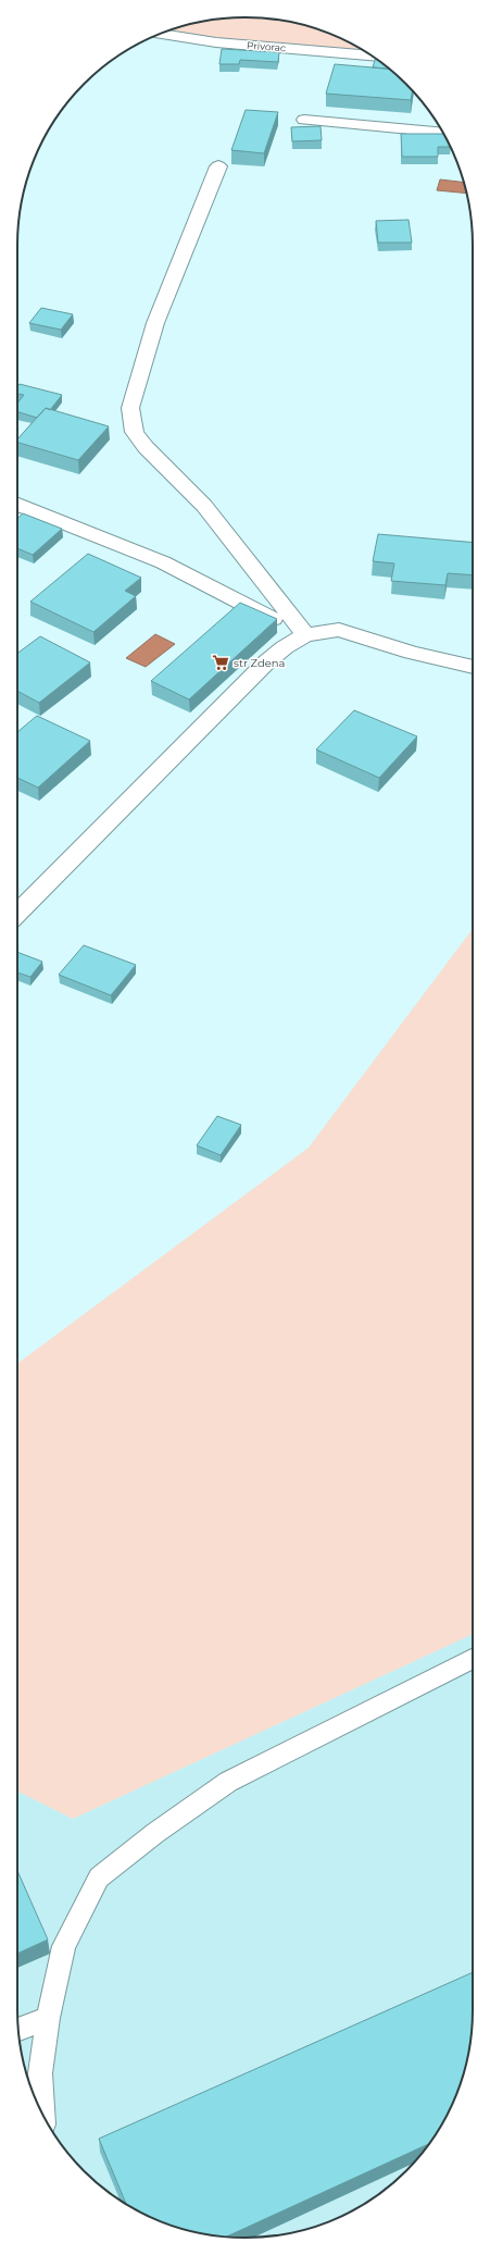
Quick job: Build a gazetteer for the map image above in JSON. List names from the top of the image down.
{
  "streets": {
    "street": ["Privorac"]
  },
  "places": {
    "supermarket": ["str Zdena"]
  }
}
